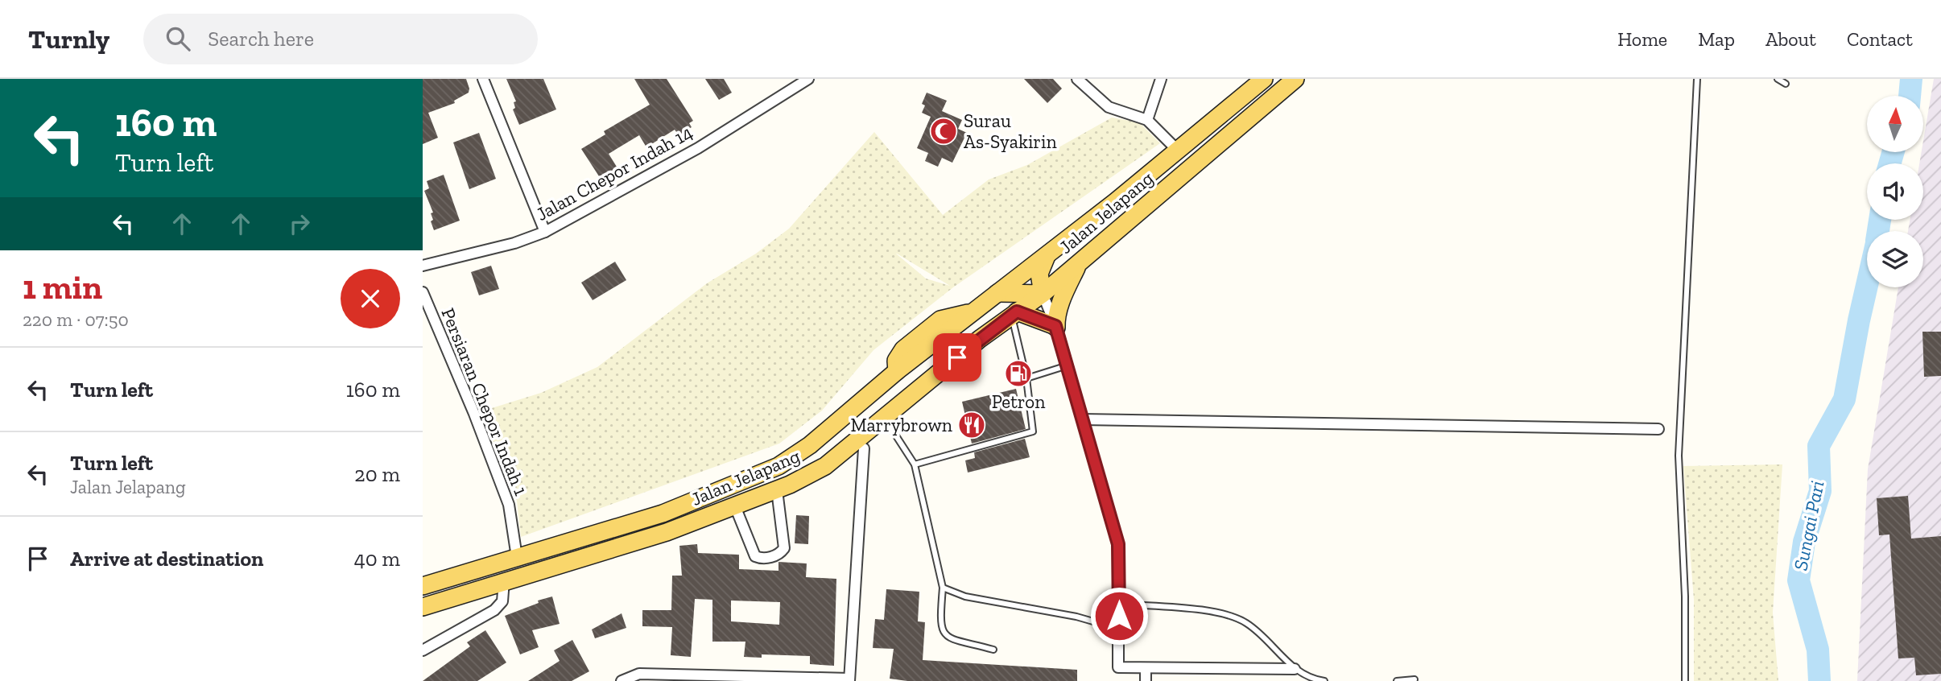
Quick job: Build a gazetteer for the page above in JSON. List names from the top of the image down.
{
  "streets": {
    "main road": ["Jalan Jelapang"],
    "street": ["Jalan Chepor Indah 14", "Persiaran Chepor Indah 1"]
  },
  "crossings": [
    ["Jalan Jelapang", "Persiaran Chepor Indah 1"]
  ],
  "water": ["Sungai Pari"],
  "places": {
    "mosque": ["Surau As-Syakirin"],
    "fuel station": ["Petron"],
    "restaurant": ["Marrybrown"]
  },
  "north": "top",
  "page": {
    "header": "Turnly",
    "search": "Search here",
    "nav": [
      "Home",
      "Map",
      "About",
      "Contact"
    ],
    "turn": ["160 m", "Turn left"],
    "heading": ["1 min", "220 m · 07:50"],
    "list": [
      {
        "name": "Turn left",
        "value": "160 m"
      },
      {
        "name": "Turn left",
        "note": "Jalan Jelapang",
        "value": "20 m"
      },
      {
        "name": "Arrive at destination",
        "value": "40 m"
      }
    ]
  }
}
